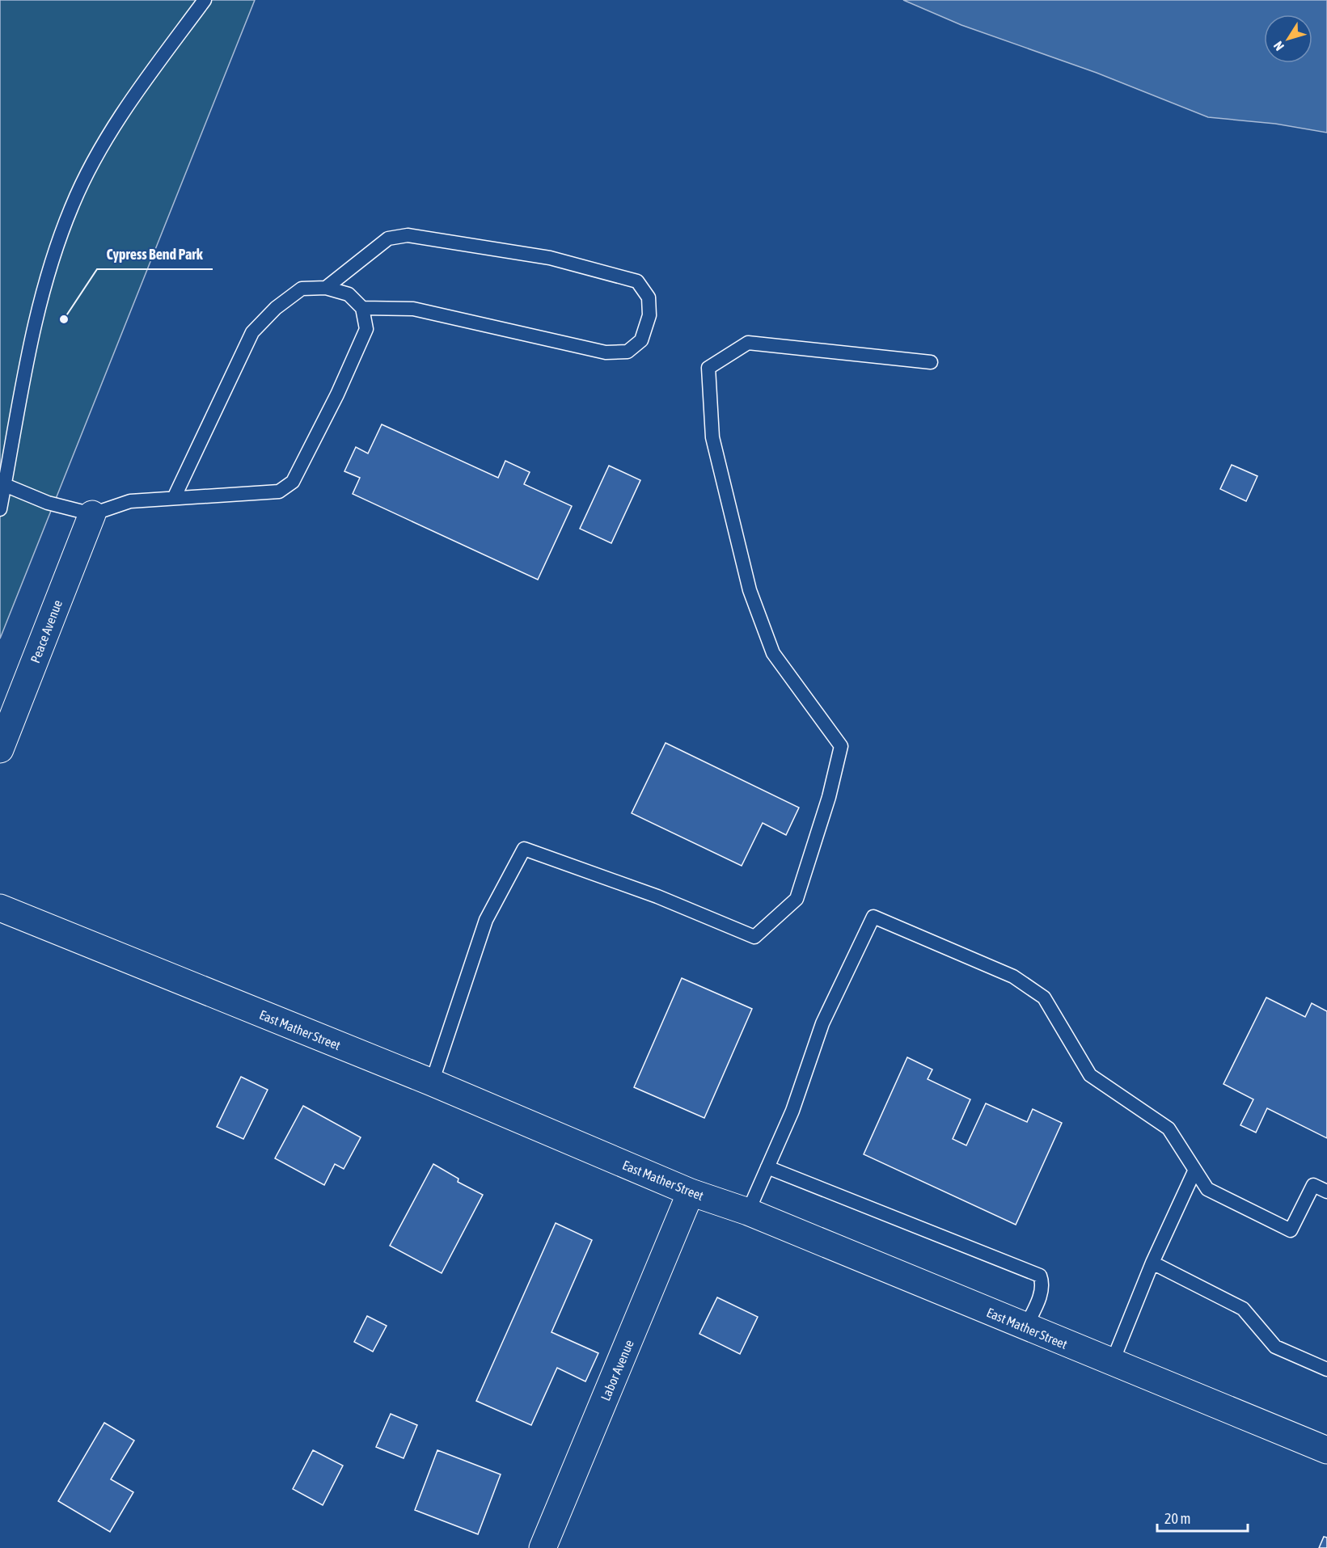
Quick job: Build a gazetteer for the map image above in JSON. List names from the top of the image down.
{
  "streets": {
    "street": ["Peace Avenue", "East Mather Street", "Labor Avenue"]
  },
  "crossings": [
    ["East Mather Street", "Labor Avenue"]
  ],
  "places": ["Cypress Bend Park"],
  "scale_bar": "20 m",
  "north": "bottom left"
}
